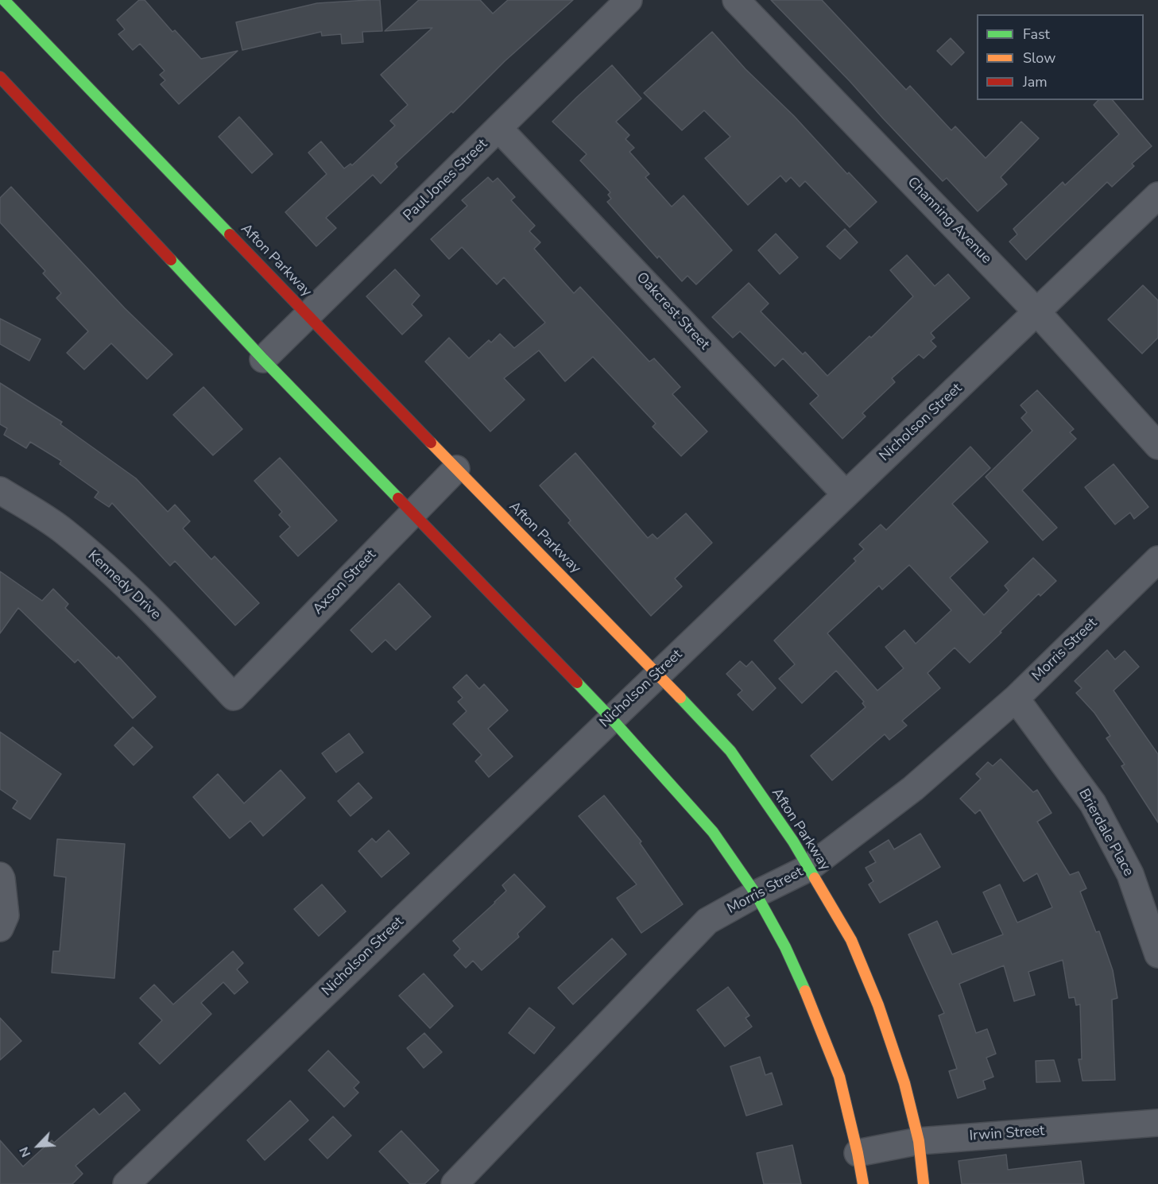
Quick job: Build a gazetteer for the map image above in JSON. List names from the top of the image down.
{
  "streets": {
    "street": [
      "Paul Jones Street",
      "Channing Avenue",
      "Afton Parkway",
      "Oakcrest Street",
      "Nicholson Street",
      "Axson Street",
      "Kennedy Drive",
      "Morris Street",
      "Brierdale Place",
      "Irwin Street"
    ]
  },
  "crossings": [
    ["Paul Jones Street", "Afton Parkway"],
    ["Paul Jones Street", "Oakcrest Street"],
    ["Channing Avenue", "Nicholson Street"],
    ["Afton Parkway", "Nicholson Street"],
    ["Afton Parkway", "Axson Street"],
    ["Afton Parkway", "Morris Street"],
    ["Afton Parkway", "Irwin Street"],
    ["Oakcrest Street", "Nicholson Street"],
    ["Axson Street", "Kennedy Drive"],
    ["Morris Street", "Brierdale Place"]
  ],
  "legend": ["Fast", "Slow", "Jam"],
  "north": "bottom left"
}
